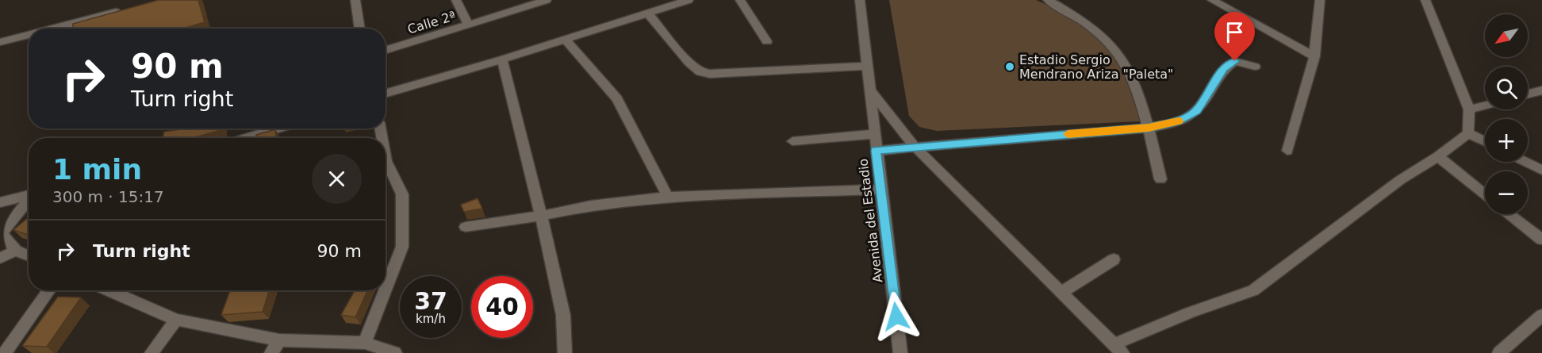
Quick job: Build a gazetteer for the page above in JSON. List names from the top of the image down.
{
  "streets": {
    "street": ["Calle 2ª", "Avenida del Estadio"]
  },
  "places": ["Estadio Sergio Mendrano Ariza \"Paleta\""],
  "north": "bottom left",
  "page": {
    "map_buttons": ["+", "−"],
    "turn": ["90 m", "Turn right"],
    "heading": ["1 min", "300 m · 15:17"],
    "list": [
      {
        "name": "Turn right",
        "value": "90 m"
      }
    ],
    "speed": "37 km/h",
    "limit": "40"
  }
}
